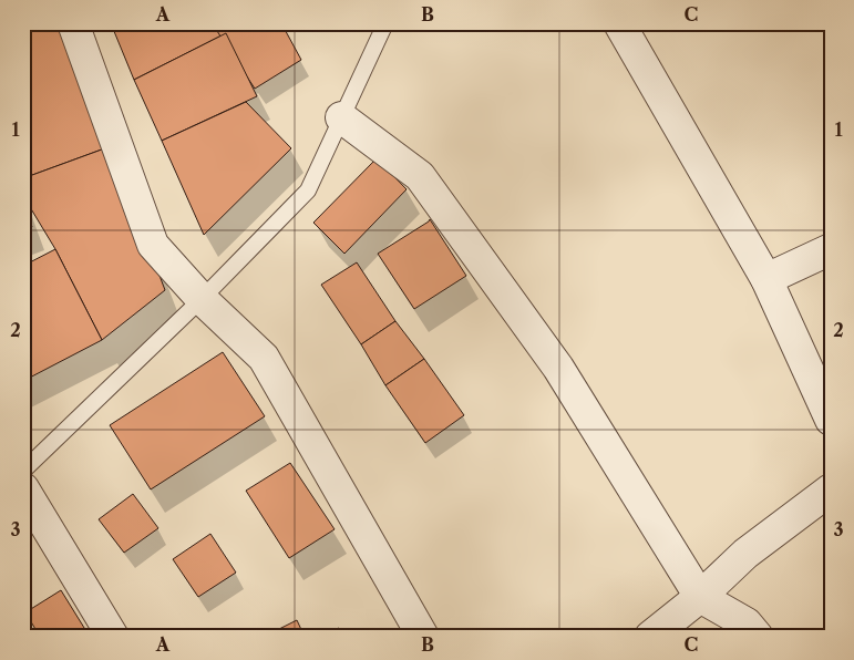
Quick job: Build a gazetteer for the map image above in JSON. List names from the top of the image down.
{
  "grid": {
    "columns": ["A", "B", "C"],
    "rows": ["1", "2", "3"]
  }
}
